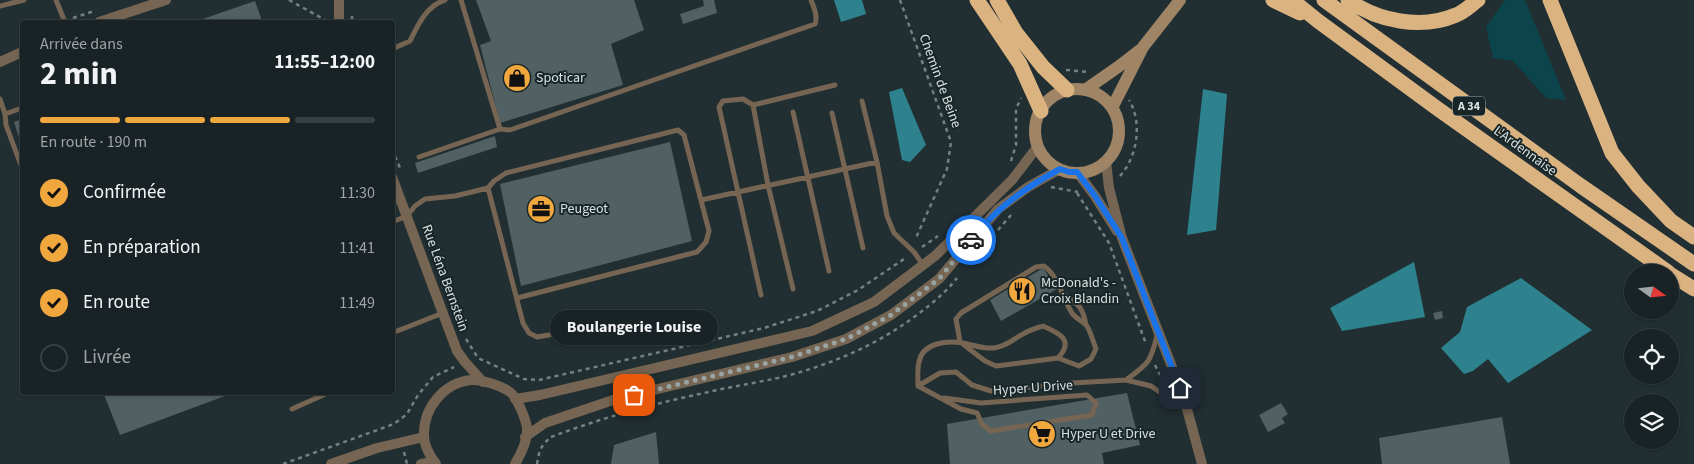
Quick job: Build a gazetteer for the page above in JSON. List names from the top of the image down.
{
  "streets": {
    "highway": ["A 34", "L'Ardennaise"],
    "street": ["Rue Léna Bernstein"],
    "lane": ["Hyper U Drive"],
    "path": ["Chemin de Beine"]
  },
  "places": {
    "shop": ["Spoticar"],
    "office": ["Peugeot"],
    "restaurant": ["McDonald's - Croix Blandin"],
    "other": ["Boulangerie Louise"],
    "supermarket": ["Hyper U et Drive"]
  },
  "north": "right",
  "page": {
    "heading": ["2 min", "Arrivée dans", "11:55–12:00"],
    "bar": "En route · 190 m",
    "list": [
      ["Confirmée", "11:30"],
      ["En préparation", "11:41"],
      ["En route", "11:49"],
      "Livrée"
    ],
    "bubble": "Boulangerie Louise"
  }
}
